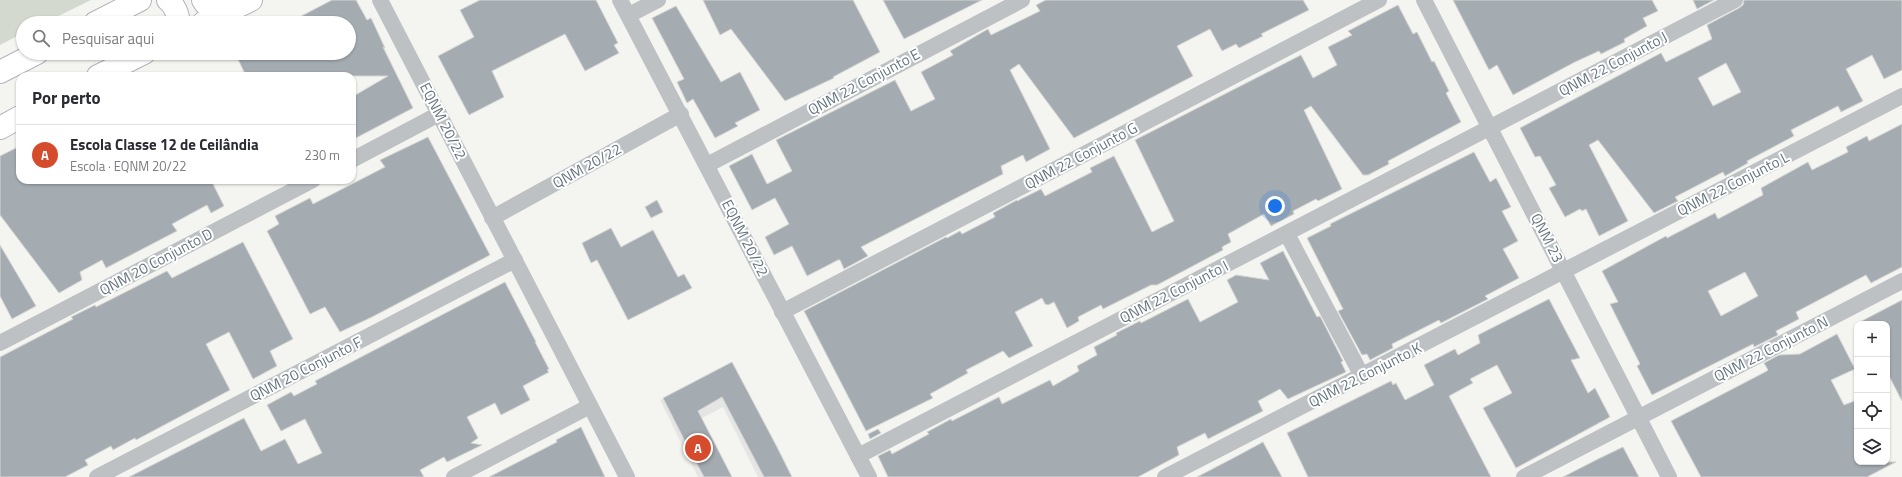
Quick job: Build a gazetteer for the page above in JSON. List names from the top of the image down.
{
  "streets": {
    "street": [
      "QNM 22 Conjunto J",
      "QNM 22 Conjunto E",
      "EQNM 20/22",
      "QNM 22 Conjunto G",
      "QNM 20/22",
      "QNM 22 Conjunto L",
      "QNM 23",
      "QNM 20 Conjunto D",
      "QNM 22 Conjunto I",
      "QNM 22 Conjunto N",
      "QNM 20 Conjunto F",
      "QNM 22 Conjunto K"
    ]
  },
  "crossings": [
    ["QNM 22 Conjunto J", "QNM 23"],
    ["QNM 22 Conjunto J", "QNM 22 Conjunto I"],
    ["QNM 22 Conjunto E", "EQNM 20/22"],
    ["EQNM 20/22", "QNM 22 Conjunto G"],
    ["EQNM 20/22", "QNM 20/22"],
    ["EQNM 20/22", "QNM 22 Conjunto I"],
    ["EQNM 20/22", "QNM 20 Conjunto F"],
    ["QNM 22 Conjunto L", "QNM 23"],
    ["QNM 22 Conjunto L", "QNM 22 Conjunto K"],
    ["QNM 23", "QNM 22 Conjunto I"],
    ["QNM 23", "QNM 22 Conjunto N"],
    ["QNM 23", "QNM 22 Conjunto K"]
  ],
  "page": {
    "search": "Pesquisar aqui",
    "heading": "Por perto",
    "list": [
      {
        "mark": "A",
        "name": "Escola Classe 12 de Ceilândia",
        "note": "Escola · EQNM 20/22",
        "value": "230 m"
      }
    ],
    "map_buttons": ["+", "−"],
    "pins": "A"
  }
}
